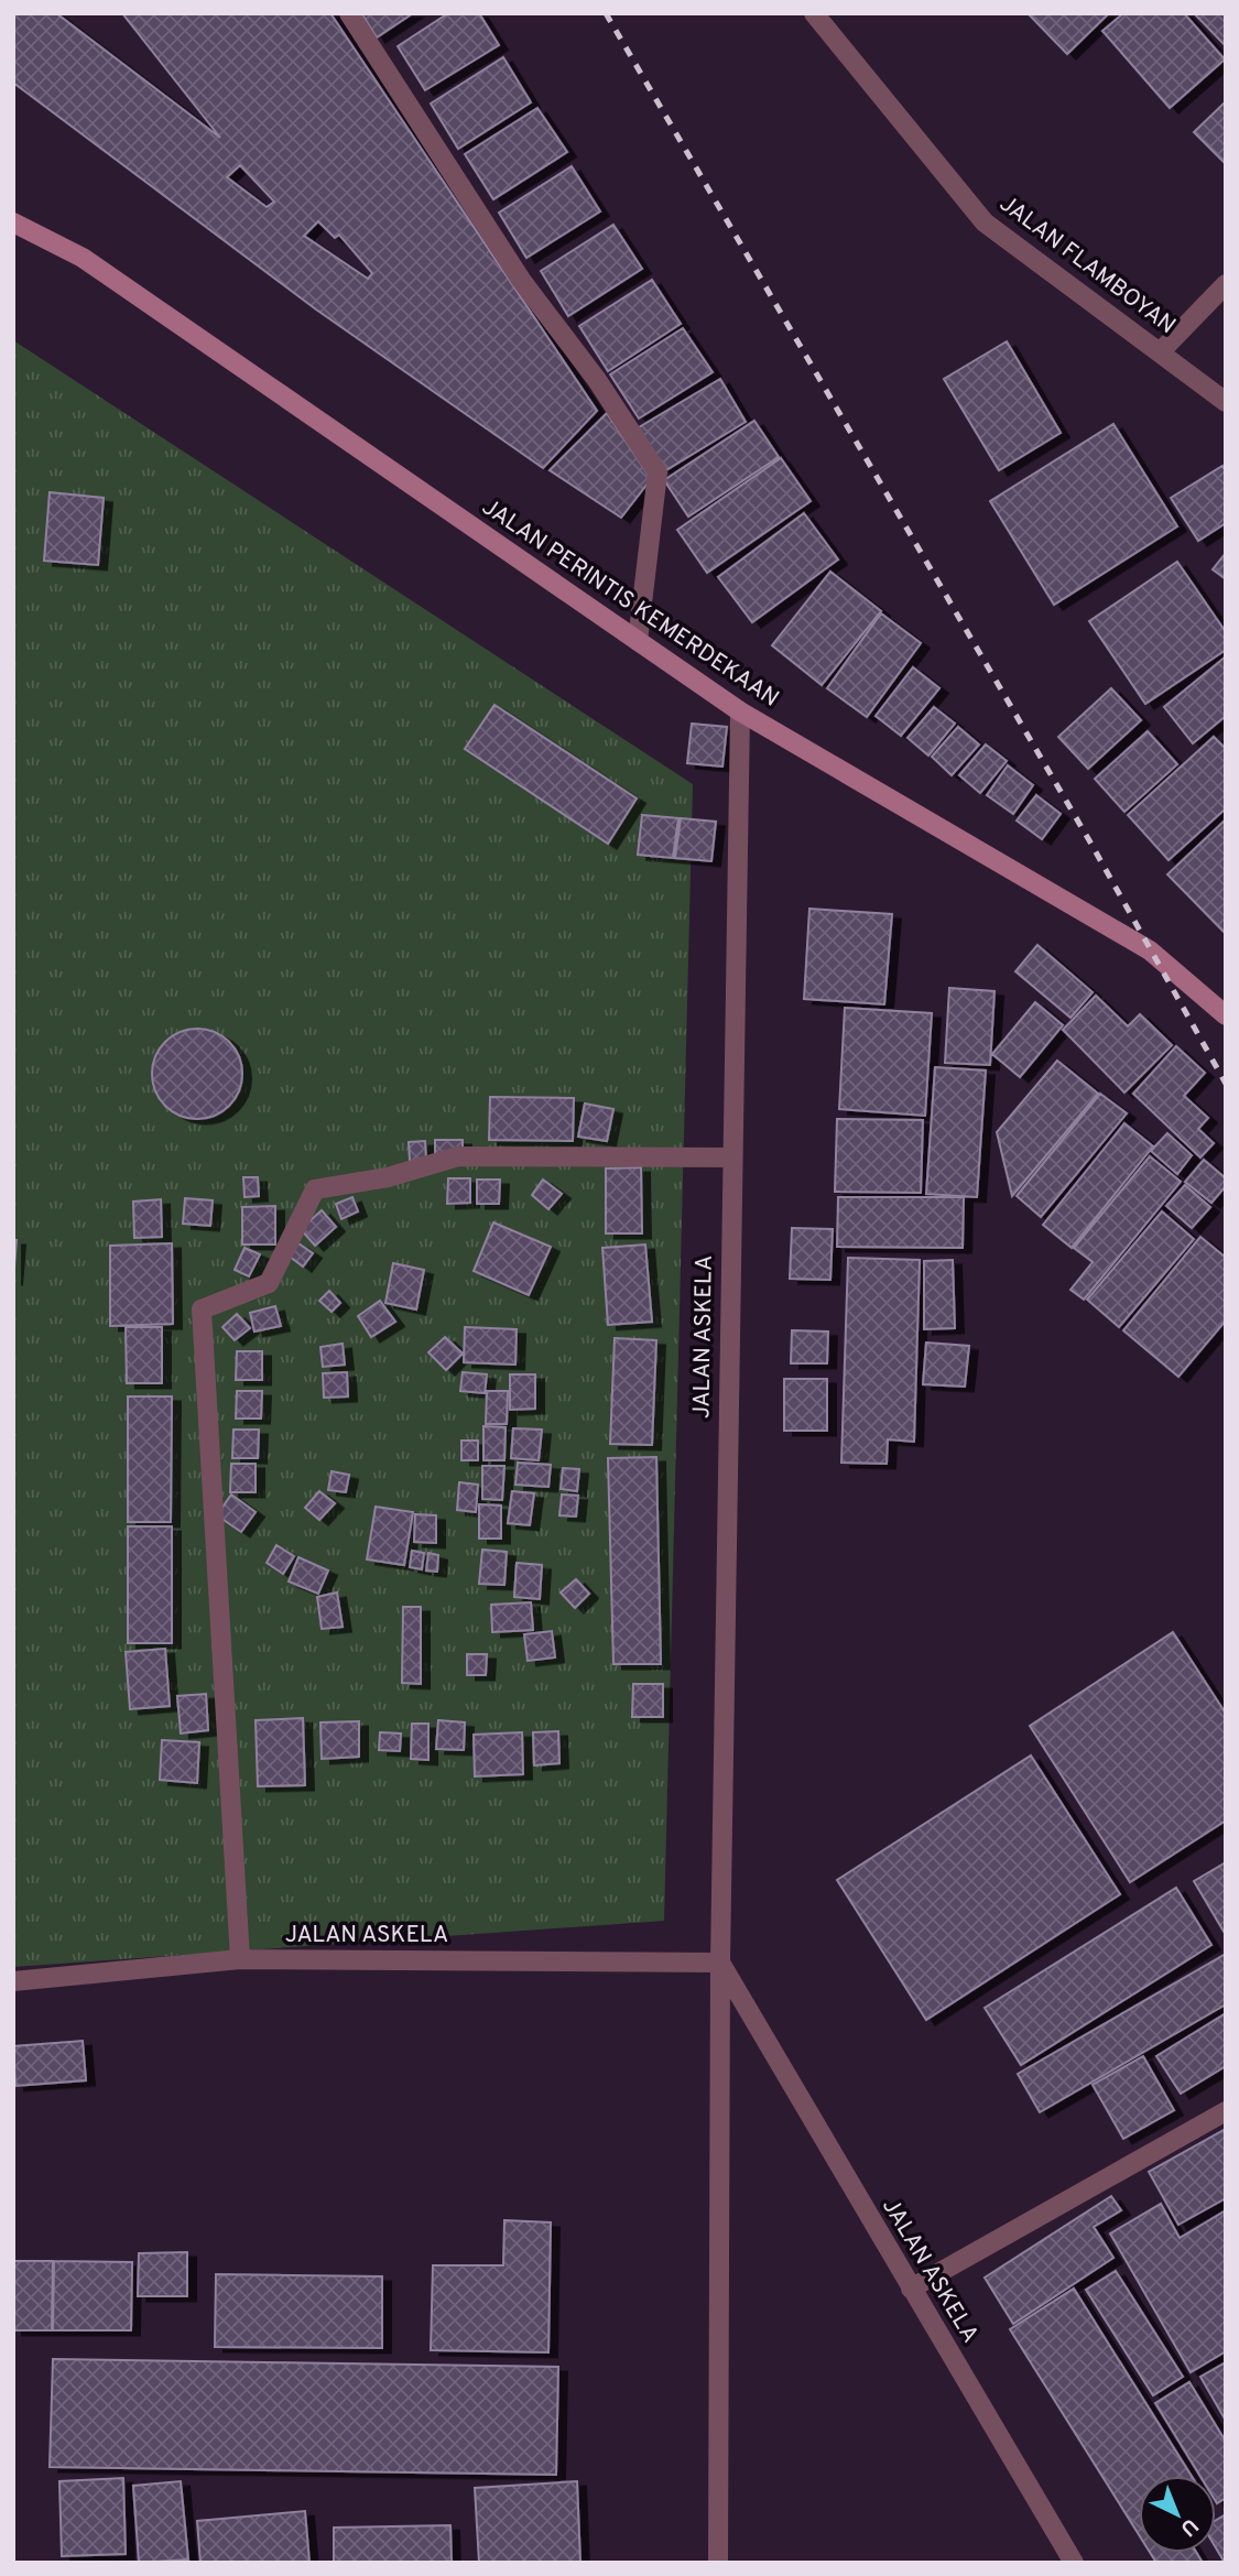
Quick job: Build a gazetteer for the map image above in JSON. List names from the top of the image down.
{
  "streets": {
    "street": ["JALAN FLAMBOYAN", "JALAN PERINTIS KEMERDEKAAN", "JALAN ASKELA"]
  },
  "crossings": [
    ["JALAN PERINTIS KEMERDEKAAN", "JALAN ASKELA"]
  ],
  "north": "bottom right"
}
